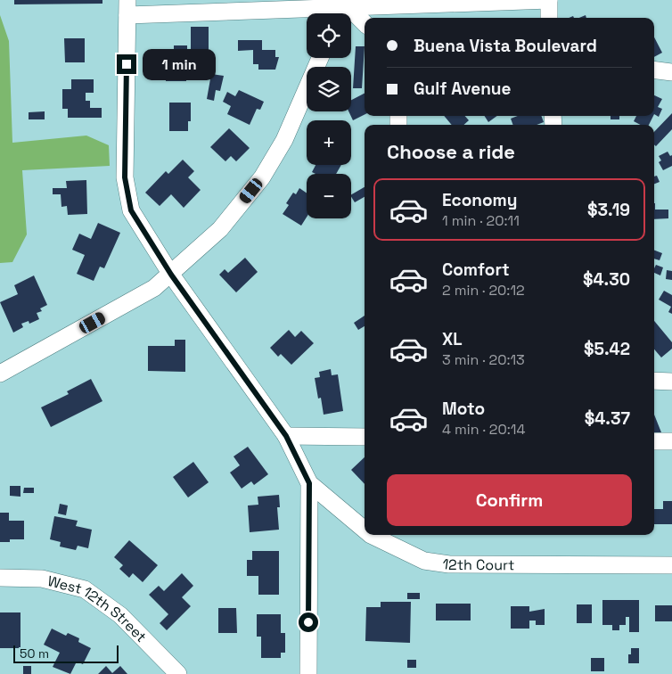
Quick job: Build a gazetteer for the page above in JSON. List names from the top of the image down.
{
  "streets": {
    "street": ["12th Court", "West 12th Street"]
  },
  "scale_bar": "50 m",
  "page": {
    "map_buttons": ["+", "−"],
    "banner": ["Buena Vista Boulevard", "Gulf Avenue"],
    "bubble": "1 min",
    "heading": "Choose a ride",
    "list": [
      {
        "name": "Economy",
        "note": "1 min · 20:11",
        "value": "$3.19"
      },
      {
        "name": "Comfort",
        "note": "2 min · 20:12",
        "value": "$4.30"
      },
      {
        "name": "XL",
        "note": "3 min · 20:13",
        "value": "$5.42"
      },
      {
        "name": "Moto",
        "note": "4 min · 20:14",
        "value": "$4.37"
      }
    ],
    "buttons": "Confirm",
    "scale": "50 m"
  }
}
